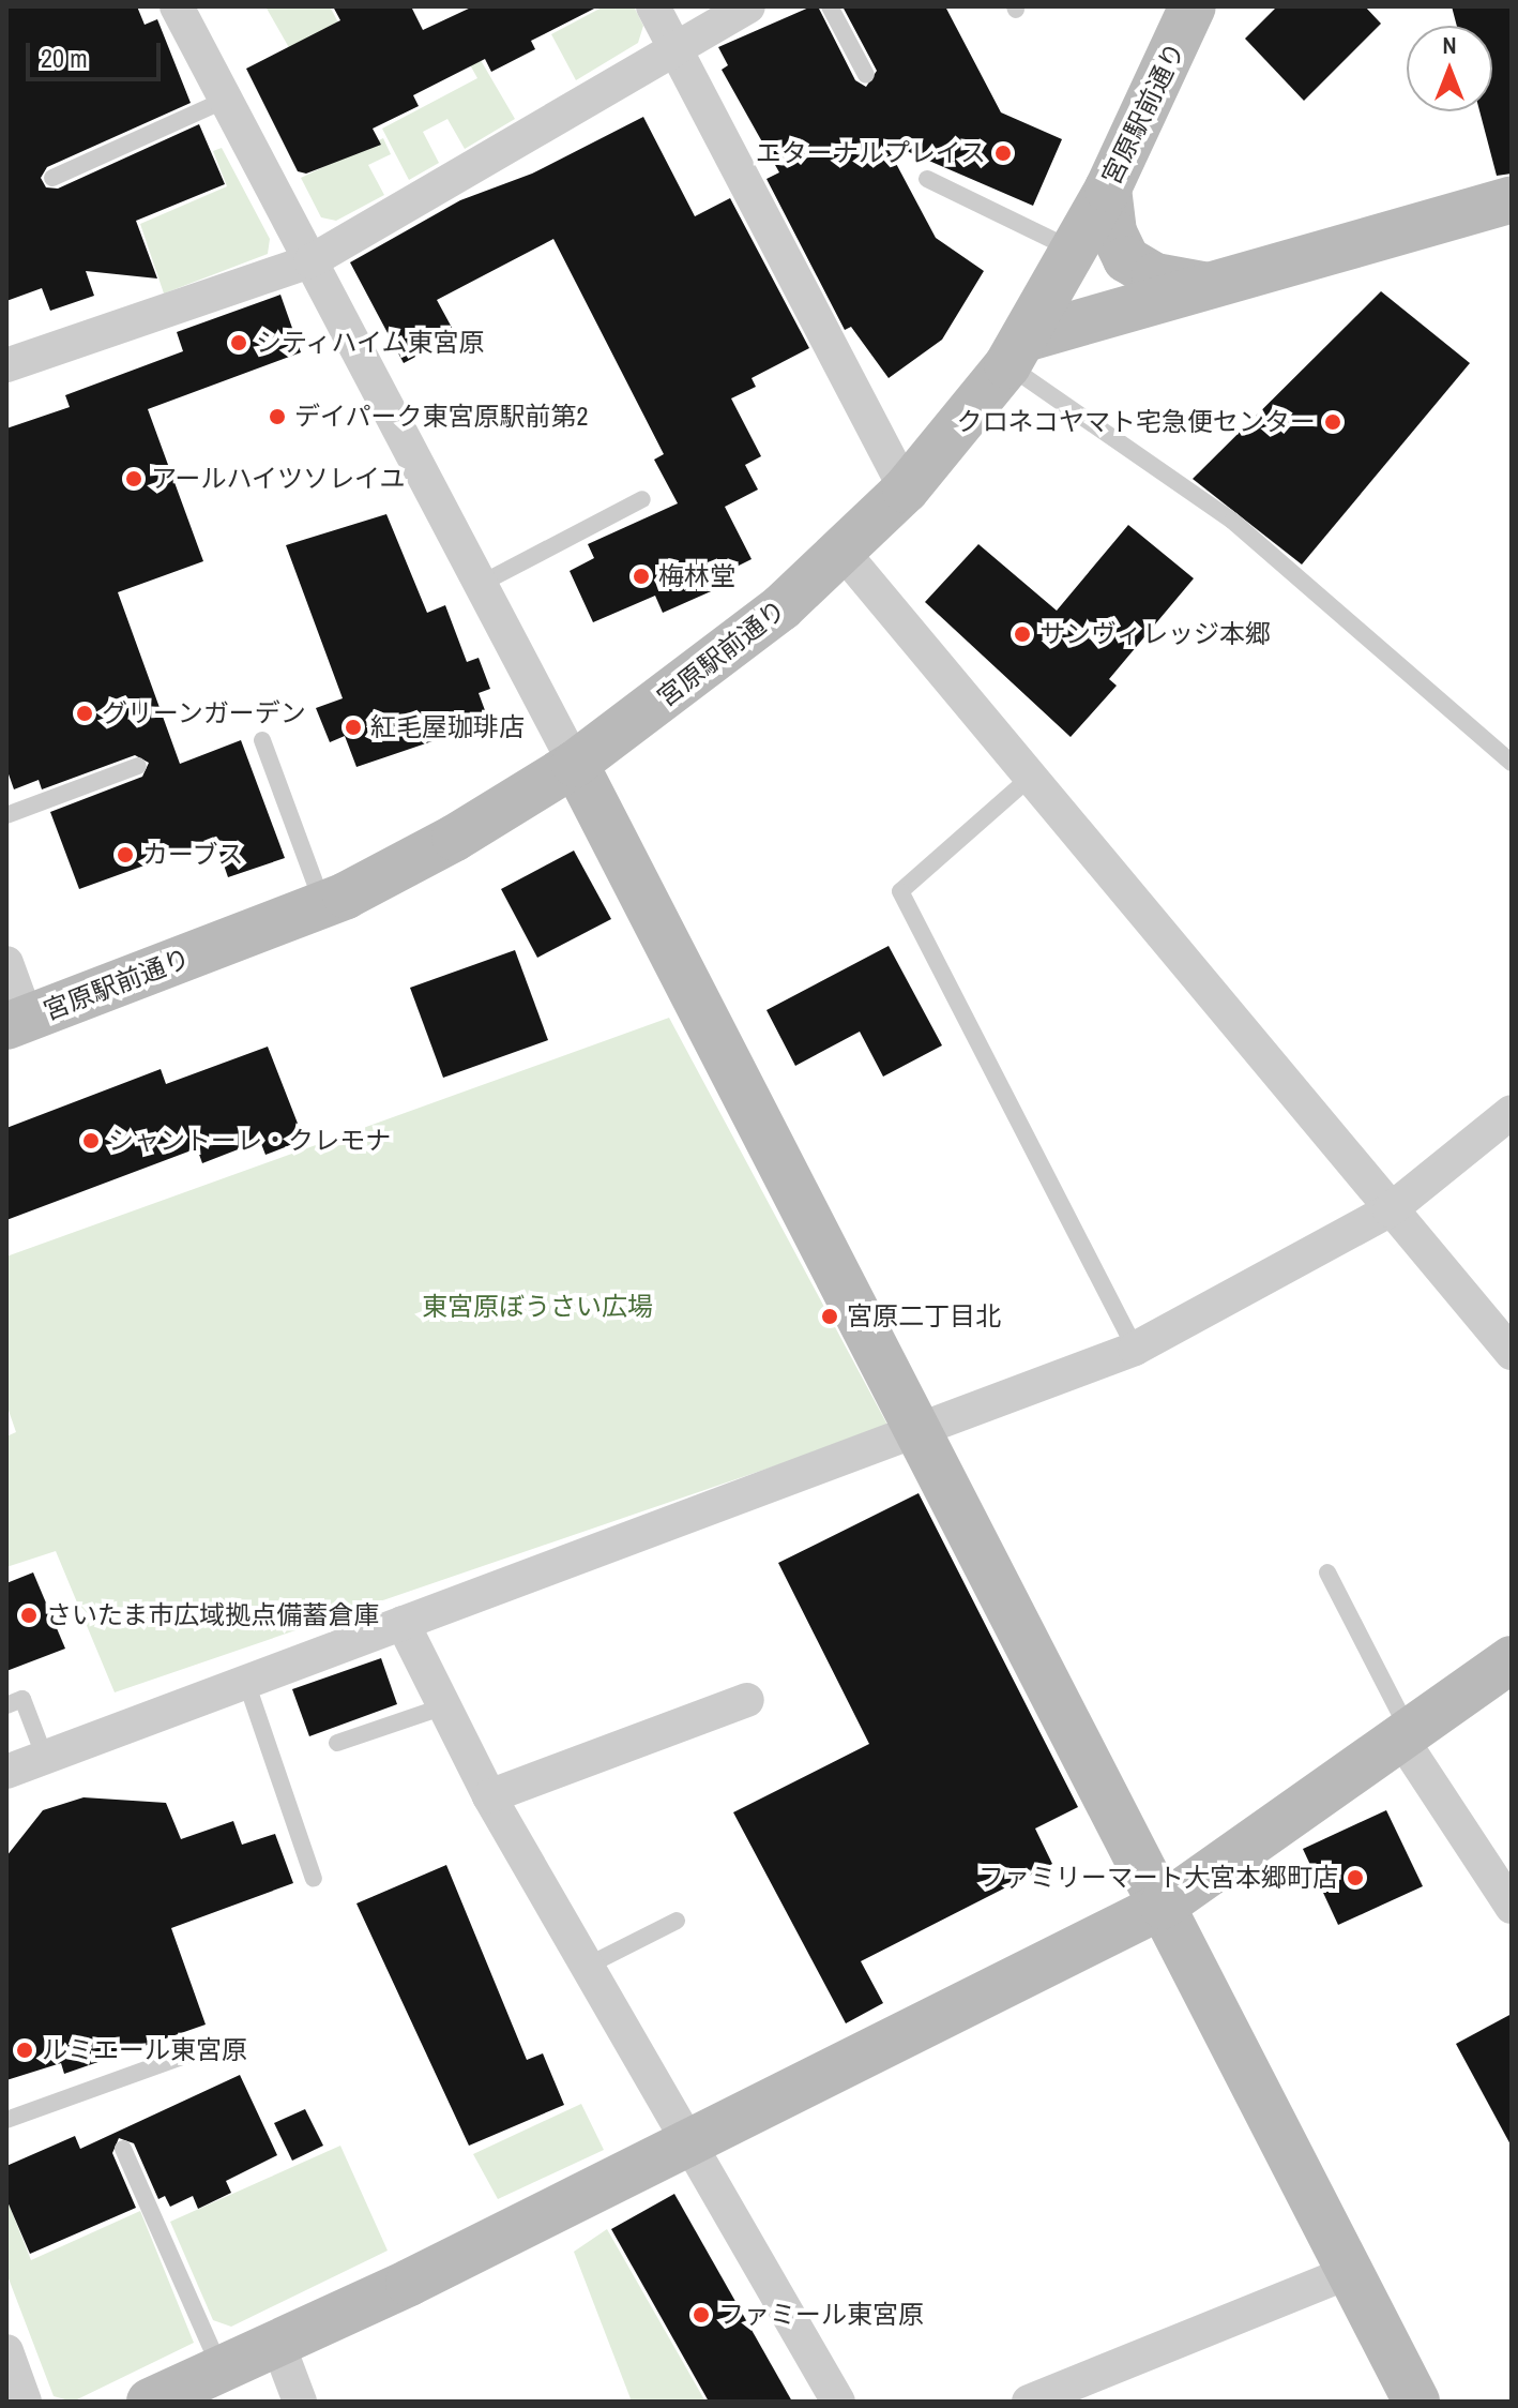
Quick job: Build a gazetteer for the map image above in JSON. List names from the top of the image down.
{
  "streets": {
    "street": ["宮原駅前通り"]
  },
  "parks": ["東宮原ぼうさい広場"],
  "places": [
    "エターナルプレイス",
    "シティハイム東宮原",
    "デイパーク東宮原駅前第2",
    "クロネコヤマト宅急便センター",
    "アールハイツソレイユ",
    "梅林堂",
    "サンヴィレッジ本郷",
    "グリーンガーデン",
    "紅毛屋珈琲店",
    "カーブス",
    "シャントーレ・クレモナ",
    "宮原二丁目北",
    "さいたま市広域拠点備蓄倉庫",
    "ファミリーマート大宮本郷町店",
    "ルミエール東宮原",
    "ファミール東宮原"
  ],
  "scale_bar": "20 m",
  "north": "top"
}
